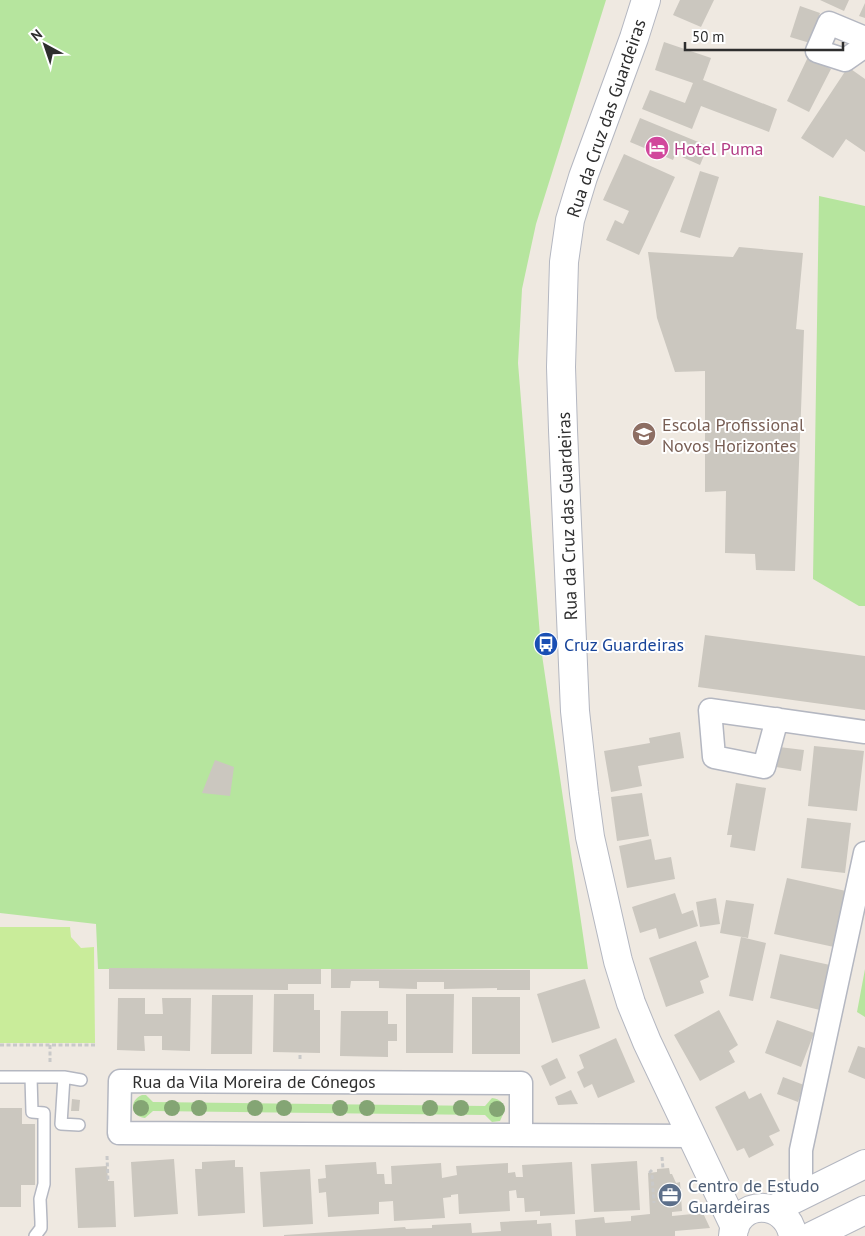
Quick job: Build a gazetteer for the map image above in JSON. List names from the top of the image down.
{
  "streets": {
    "main road": ["Rua da Cruz das Guardeiras"],
    "street": ["Rua da Vila Moreira de Cónegos"]
  },
  "places": {
    "hotel": ["Hotel Puma"],
    "school or university": ["Escola Profissional Novos Horizontes"],
    "bus stop": ["Cruz Guardeiras"],
    "office": ["Centro de Estudo Guardeiras"]
  },
  "scale_bar": "50 m",
  "north": "top left"
}
